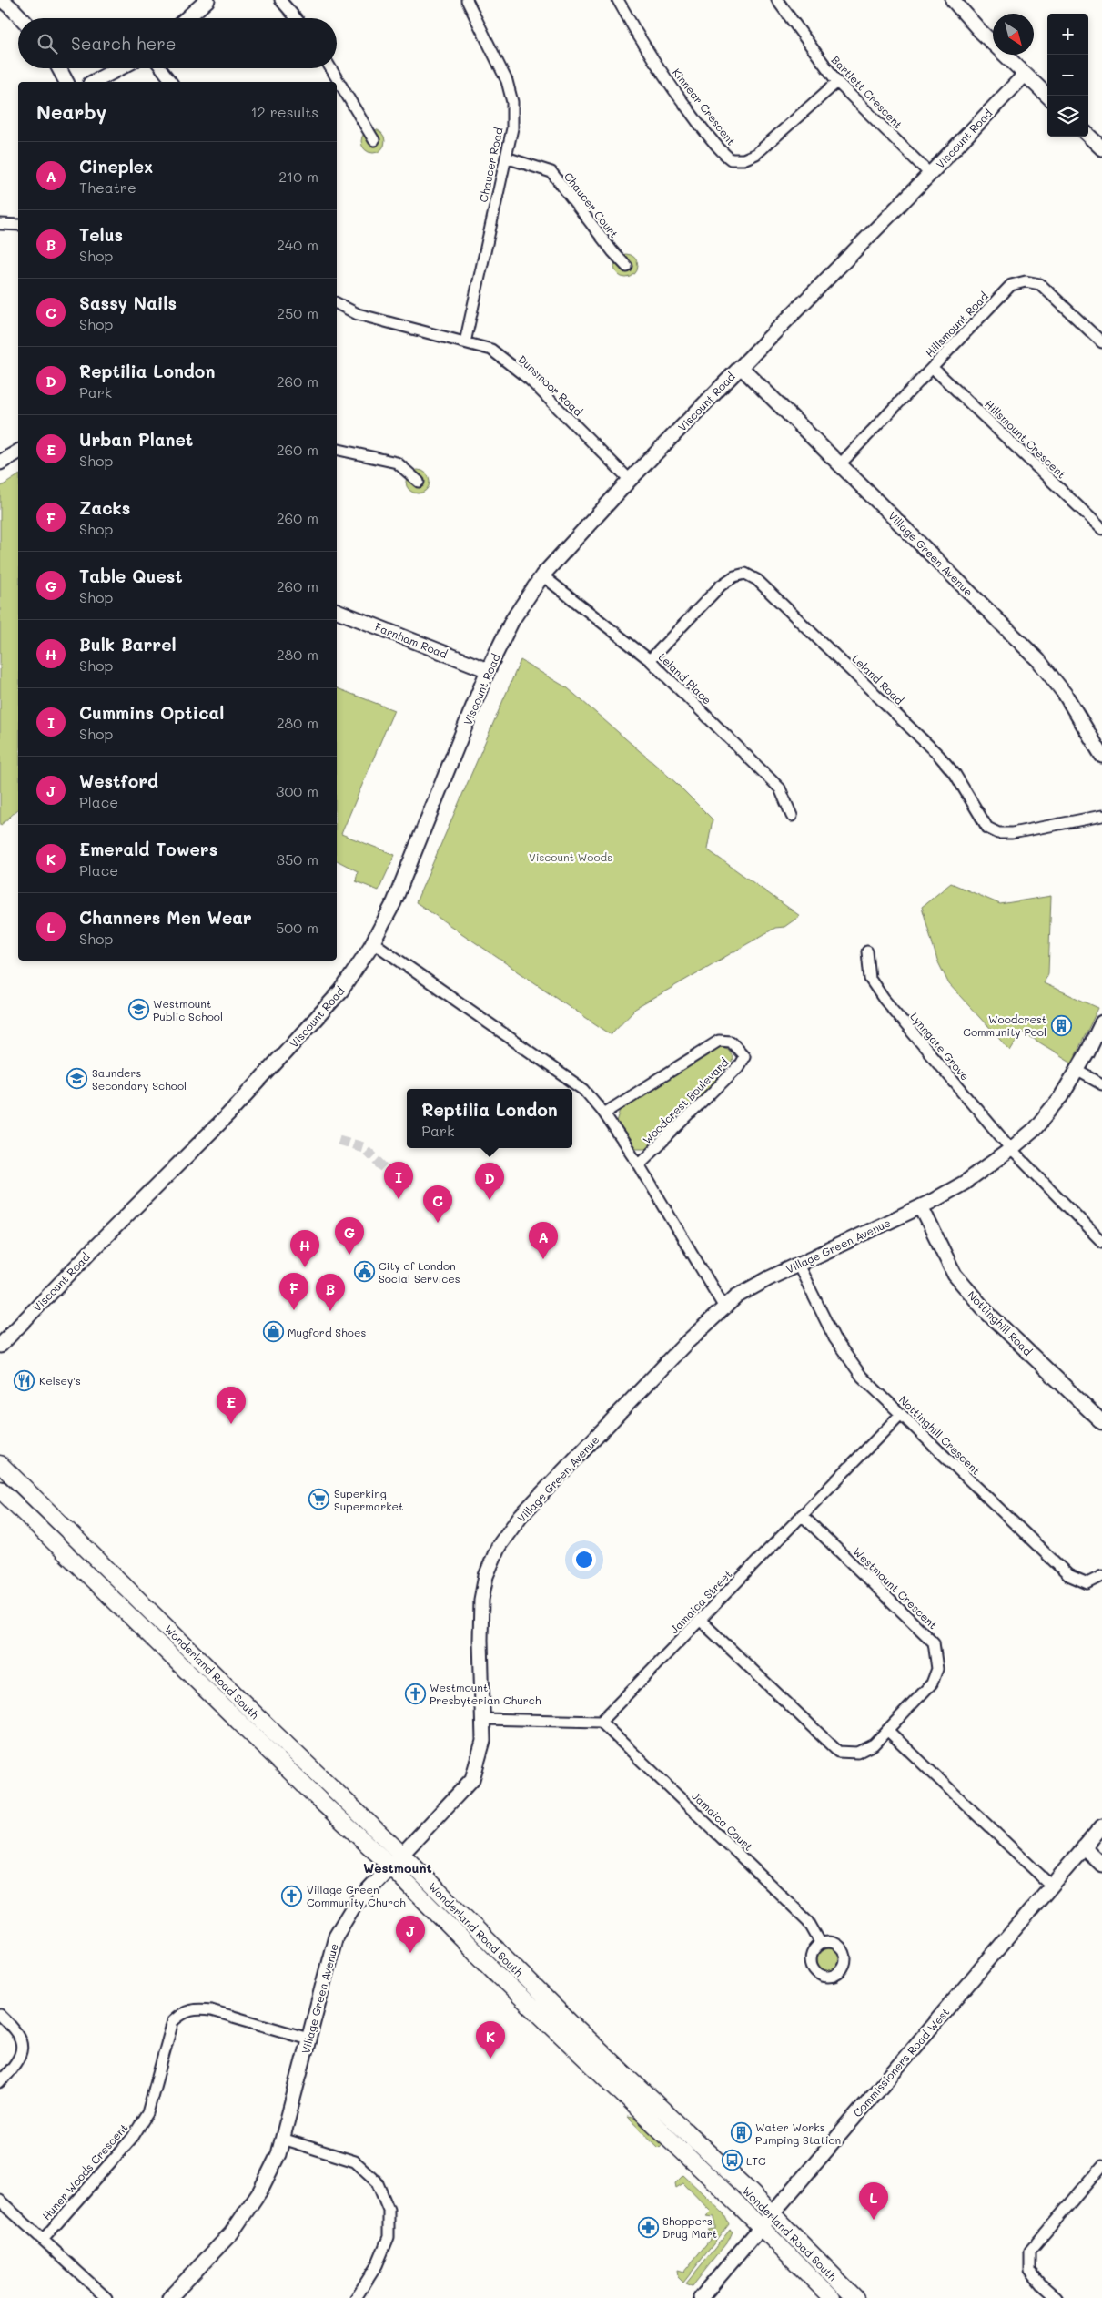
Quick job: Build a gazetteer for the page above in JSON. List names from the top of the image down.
{
  "streets": {
    "main road": ["Wonderland Road South"],
    "street": [
      "Bartlett Crescent",
      "Kinnear Crescent",
      "Viscount Road",
      "Chaucer Road",
      "Chaucer Court",
      "Hillsmount Road",
      "Dunsmoor Road",
      "Hillsmount Crescent",
      "Village Green Avenue",
      "Farnham Road",
      "Leland Place",
      "Leland Road",
      "Lynngate Grove",
      "Woodcrest Boulevard",
      "Nottinghill Road",
      "Nottinghill Crescent",
      "Westmount Crescent",
      "Jamaica Street",
      "Jamaica Court",
      "Commissioners Road West",
      "Huner Woods Crescent"
    ]
  },
  "crossings": [
    ["Bartlett Crescent", "Kinnear Crescent"],
    ["Bartlett Crescent", "Viscount Road"],
    ["Viscount Road", "Dunsmoor Road"],
    ["Viscount Road", "Village Green Avenue"],
    ["Viscount Road", "Farnham Road"],
    ["Viscount Road", "Leland Place"],
    ["Viscount Road", "Woodcrest Boulevard"],
    ["Chaucer Road", "Chaucer Court"],
    ["Chaucer Road", "Dunsmoor Road"],
    ["Hillsmount Road", "Hillsmount Crescent"],
    ["Hillsmount Road", "Village Green Avenue"],
    ["Village Green Avenue", "Lynngate Grove"],
    ["Village Green Avenue", "Woodcrest Boulevard"],
    ["Village Green Avenue", "Nottinghill Road"],
    ["Village Green Avenue", "Nottinghill Crescent"],
    ["Village Green Avenue", "Wonderland Road South"],
    ["Village Green Avenue", "Huner Woods Crescent"],
    ["Leland Place", "Leland Road"],
    ["Nottinghill Crescent", "Jamaica Street"],
    ["Westmount Crescent", "Jamaica Street"],
    ["Jamaica Street", "Jamaica Court"],
    ["Wonderland Road South", "Commissioners Road West"]
  ],
  "districts": ["Westmount"],
  "parks": ["Viscount Woods"],
  "places": {
    "school or university": ["Westmount Public School", "Saunders Secondary School"],
    "building": ["Woodcrest Community Pool", "Water Works Pumping Station"],
    "public building": ["City of London Social Services"],
    "shop": ["Mugford Shoes"],
    "restaurant": ["Kelsey's"],
    "supermarket": ["Superking Supermarket"],
    "church": ["Westmount Presbyterian Church", "Village Green Community Church"],
    "bus stop": ["LTC"],
    "pharmacy": ["Shoppers Drug Mart"]
  },
  "north": "bottom right",
  "page": {
    "map_buttons": ["+", "−"],
    "search": "Search here",
    "heading": ["Nearby", "12 results"],
    "list": [
      {
        "mark": "A",
        "name": "Cineplex",
        "note": "Theatre",
        "value": "210 m"
      },
      {
        "mark": "B",
        "name": "Telus",
        "note": "Shop",
        "value": "240 m"
      },
      {
        "mark": "C",
        "name": "Sassy Nails",
        "note": "Shop",
        "value": "250 m"
      },
      {
        "mark": "D",
        "name": "Reptilia London",
        "note": "Park",
        "value": "260 m"
      },
      {
        "mark": "E",
        "name": "Urban Planet",
        "note": "Shop",
        "value": "260 m"
      },
      {
        "mark": "F",
        "name": "Zacks",
        "note": "Shop",
        "value": "260 m"
      },
      {
        "mark": "G",
        "name": "Table Quest",
        "note": "Shop",
        "value": "260 m"
      },
      {
        "mark": "H",
        "name": "Bulk Barrel",
        "note": "Shop",
        "value": "280 m"
      },
      {
        "mark": "I",
        "name": "Cummins Optical",
        "note": "Shop",
        "value": "280 m"
      },
      {
        "mark": "J",
        "name": "Westford",
        "note": "Place",
        "value": "300 m"
      },
      {
        "mark": "K",
        "name": "Emerald Towers",
        "note": "Place",
        "value": "350 m"
      },
      {
        "mark": "L",
        "name": "Channers Men Wear",
        "note": "Shop",
        "value": "500 m"
      }
    ],
    "popup": ["Reptilia London", "Park"],
    "pins": [
      "I",
      "D",
      "C",
      "G",
      "A",
      "H",
      "F",
      "B",
      "E",
      "J",
      "K",
      "L"
    ]
  }
}
